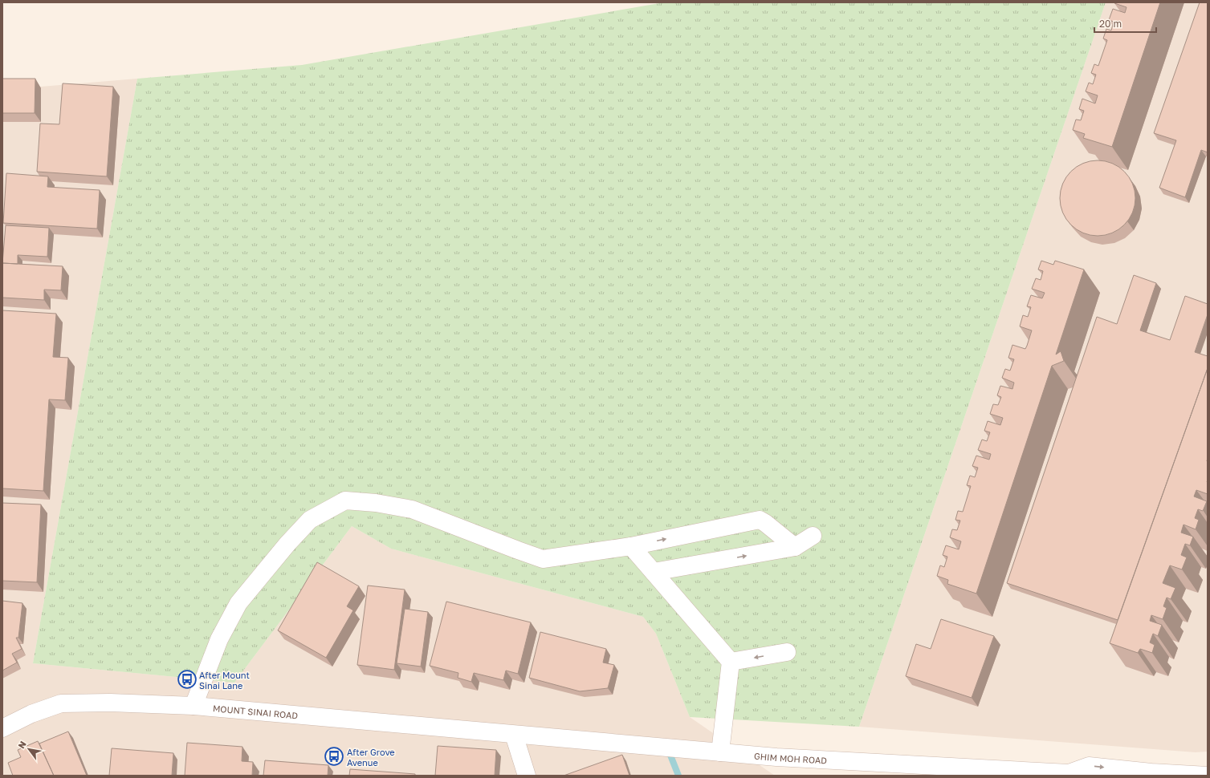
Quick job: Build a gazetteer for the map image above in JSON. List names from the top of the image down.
{
  "streets": {
    "street": ["MOUNT SINAI ROAD", "GHIM MOH ROAD"]
  },
  "crossings": [
    ["MOUNT SINAI ROAD", "GHIM MOH ROAD"]
  ],
  "places": {
    "bus stop": ["After Mount Sinai Lane", "After Grove Avenue"]
  },
  "scale_bar": "20 m",
  "north": "top left"
}
